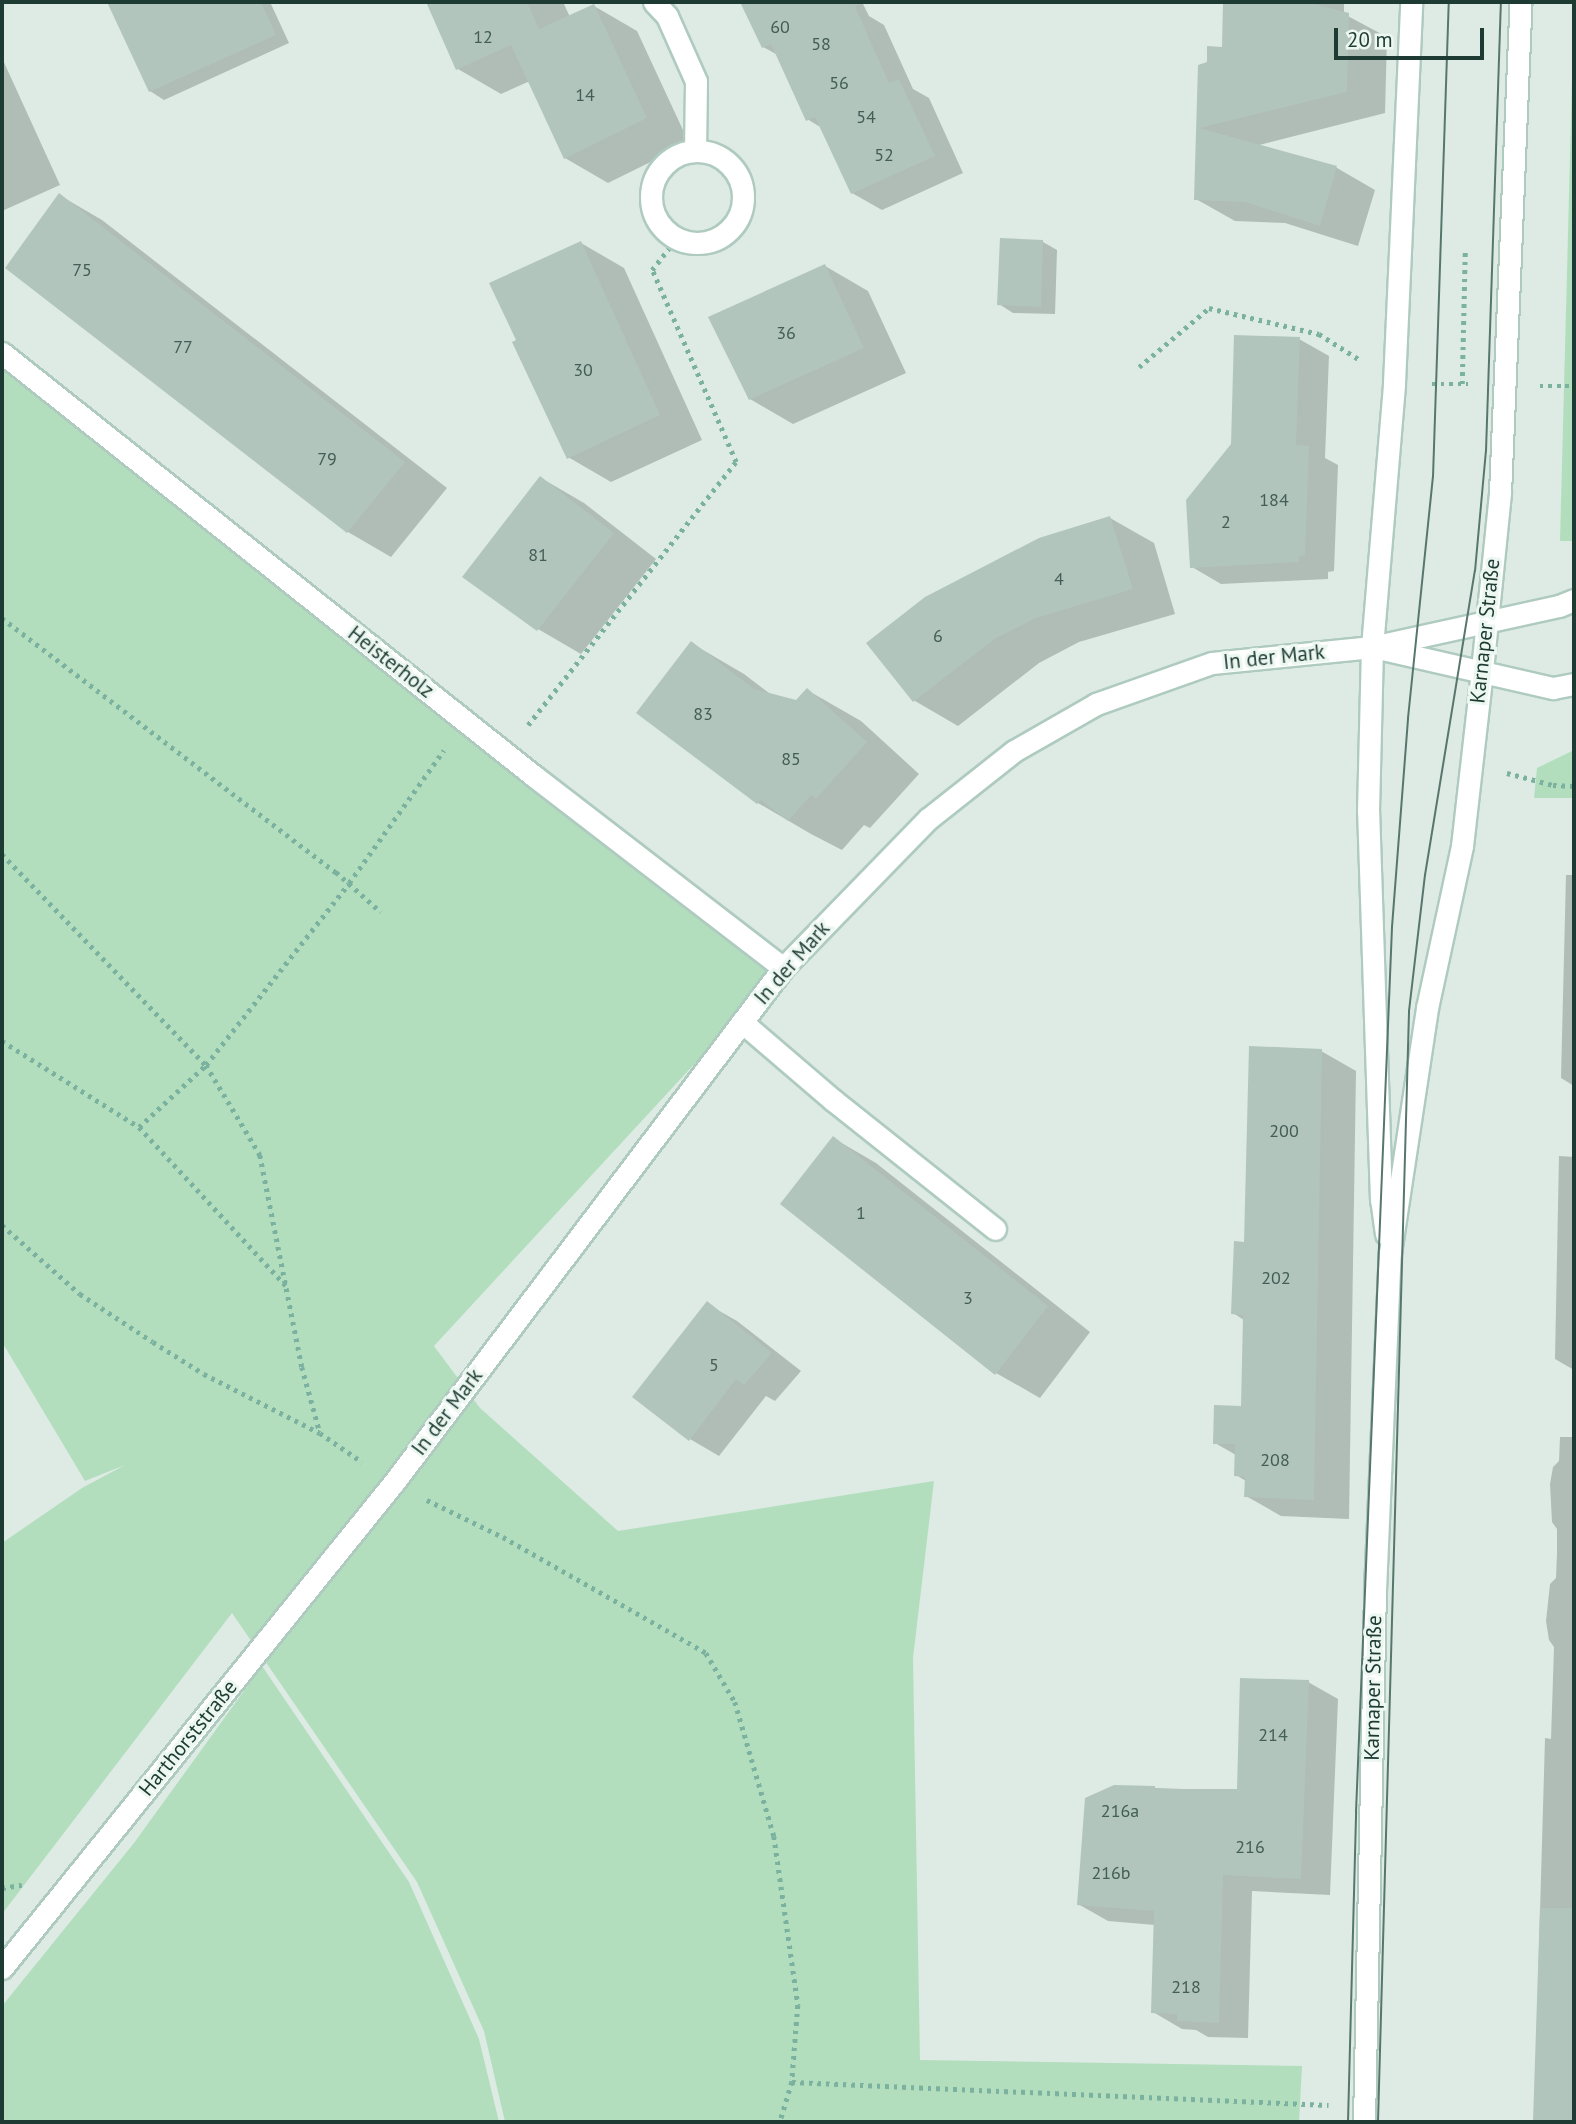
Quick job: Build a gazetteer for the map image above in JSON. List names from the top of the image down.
{
  "streets": {
    "street": [
      "Karnaper Straße",
      "In der Mark",
      "Heisterholz",
      "Harthorststraße"
    ]
  },
  "crossings": [
    ["Karnaper Straße", "In der Mark"],
    ["In der Mark", "Heisterholz"],
    ["In der Mark", "Harthorststraße"]
  ],
  "house_numbers": [
    "60",
    "12",
    "58",
    "56",
    "14",
    "54",
    "52",
    "75",
    "36",
    "77",
    "30",
    "79",
    "184",
    "2",
    "81",
    "4",
    "6",
    "83",
    "85",
    "200",
    "1",
    "202",
    "3",
    "5",
    "208",
    "214",
    "216a",
    "216",
    "216b",
    "218"
  ],
  "scale_bar": "20 m"
}
